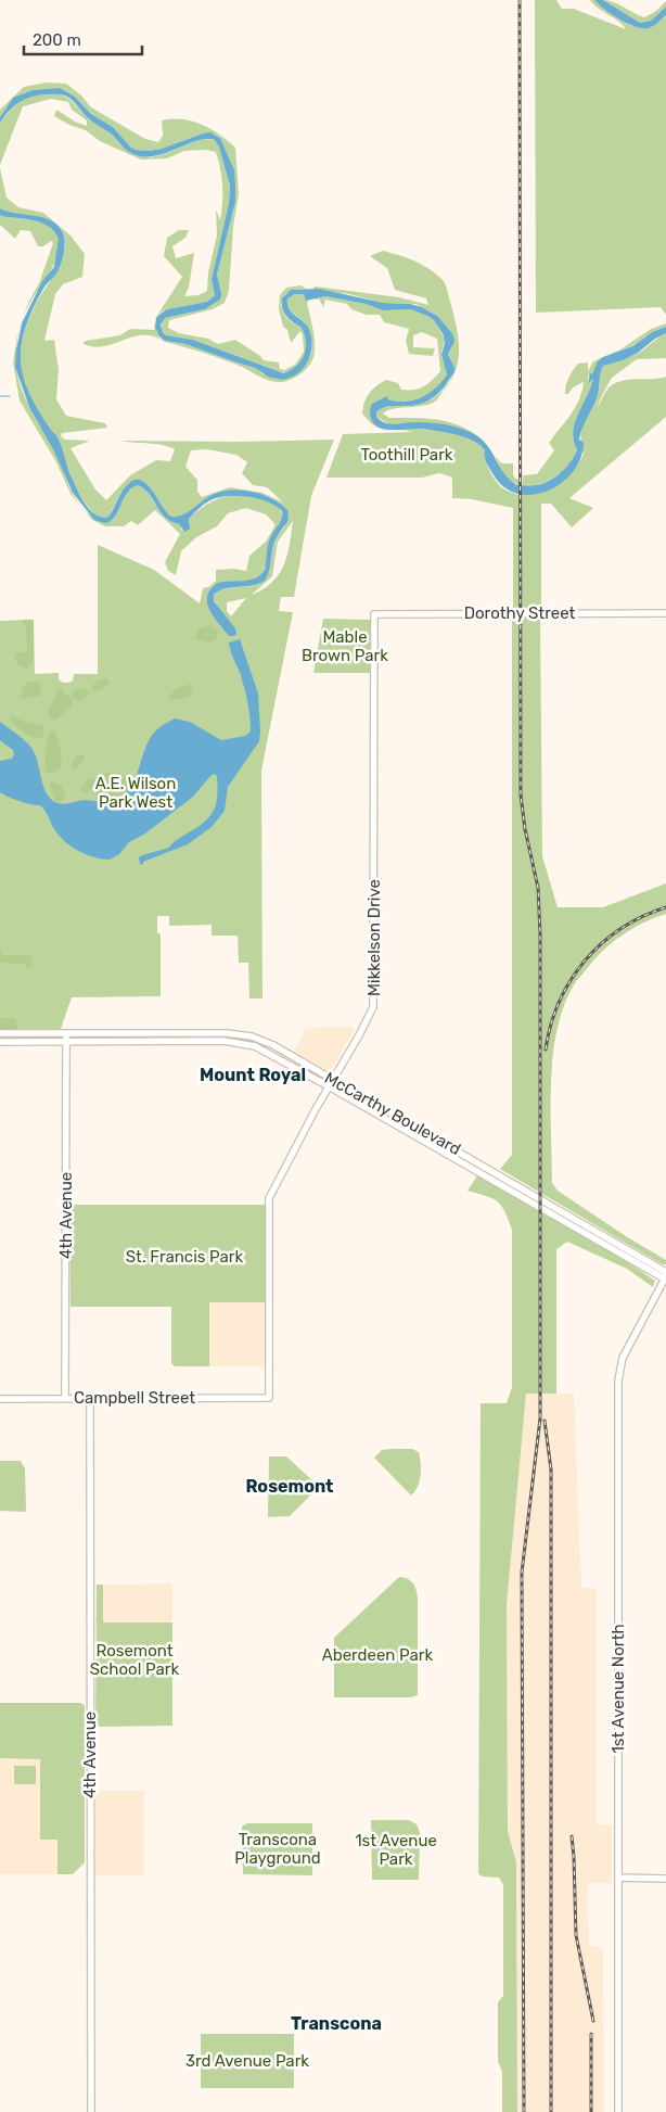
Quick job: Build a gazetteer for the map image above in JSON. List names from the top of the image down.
{
  "streets": {
    "street": [
      "Dorothy Street",
      "Mikkelson Drive",
      "McCarthy Boulevard",
      "4th Avenue",
      "Campbell Street",
      "1st Avenue North"
    ]
  },
  "crossings": [
    ["Dorothy Street", "Mikkelson Drive"],
    ["Mikkelson Drive", "McCarthy Boulevard"],
    ["Mikkelson Drive", "Campbell Street"],
    ["McCarthy Boulevard", "4th Avenue"],
    ["McCarthy Boulevard", "1st Avenue North"],
    ["4th Avenue", "Campbell Street"]
  ],
  "districts": ["Mount Royal", "Rosemont", "Transcona"],
  "parks": [
    "Toothill Park",
    "Mable Brown Park",
    "A.E. Wilson Park West",
    "St. Francis Park",
    "Rosemont School Park",
    "Aberdeen Park",
    "Transcona Playground",
    "1st Avenue Park",
    "3rd Avenue Park"
  ],
  "scale_bar": "200 m"
}
